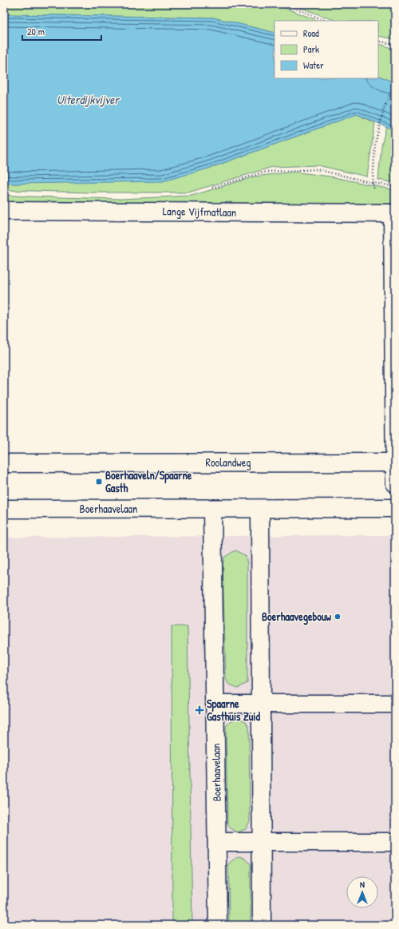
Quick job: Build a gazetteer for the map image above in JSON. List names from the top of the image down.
{
  "streets": {
    "street": ["Lange Vijfmatlaan", "Roolandweg", "Boerhaavelaan"]
  },
  "water": ["Uiterdijkvijver"],
  "places": {
    "transit": ["Boerhaaveln/Spaarne Gasth"],
    "other": ["Boerhaavegebouw"],
    "health": ["Spaarne Gasthuis Zuid"]
  },
  "legend": ["Road", "Park", "Water"],
  "scale_bar": "20 m",
  "north": "top"
}
